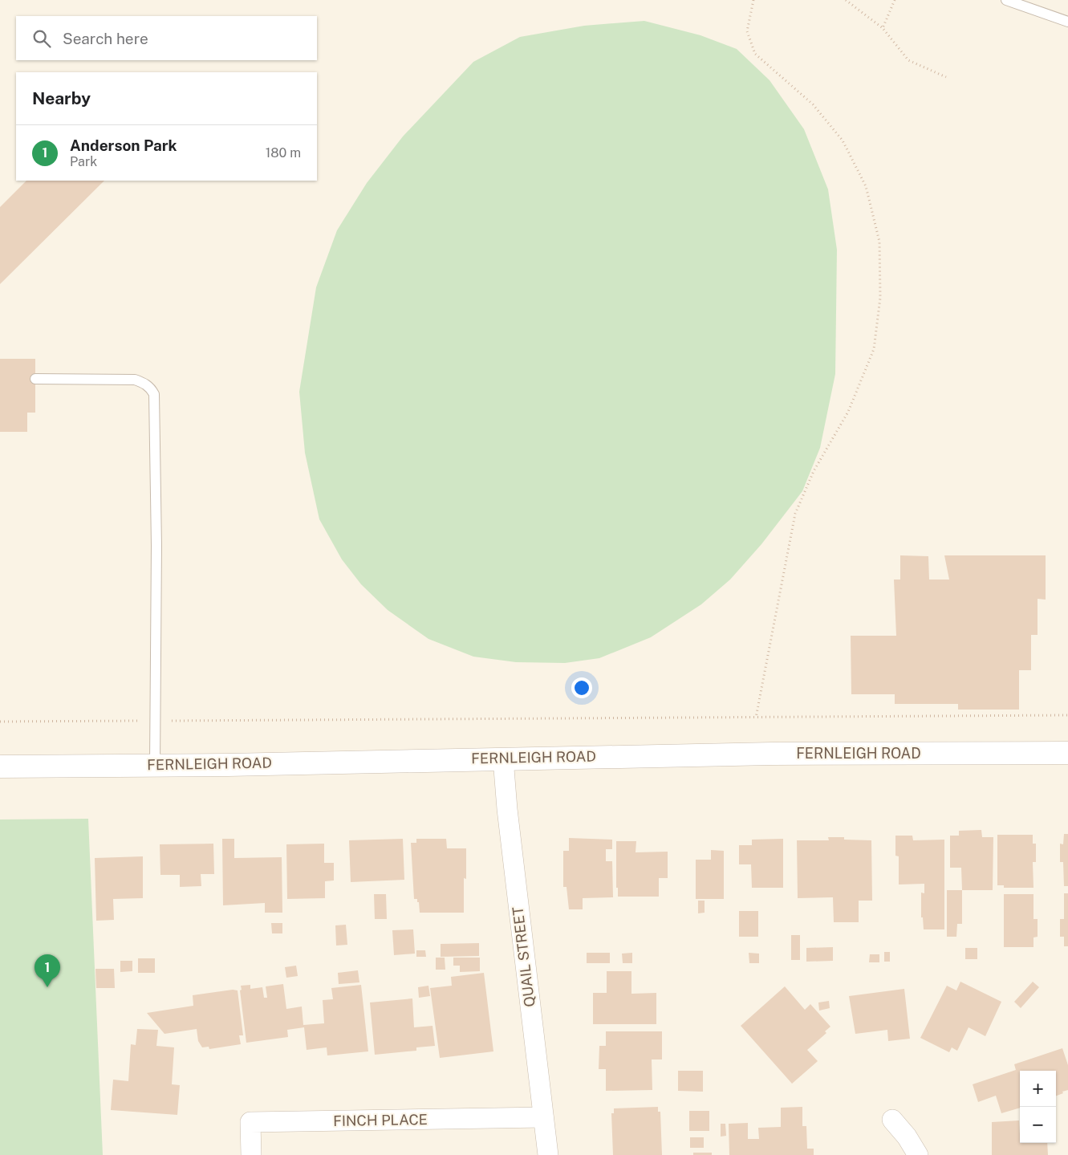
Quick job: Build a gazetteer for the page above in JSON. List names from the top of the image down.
{
  "streets": {
    "street": ["FERNLEIGH ROAD", "QUAIL STREET", "FINCH PLACE"]
  },
  "crossings": [
    ["FERNLEIGH ROAD", "QUAIL STREET"],
    ["QUAIL STREET", "FINCH PLACE"]
  ],
  "page": {
    "search": "Search here",
    "heading": "Nearby",
    "list": [
      {
        "mark": "1",
        "name": "Anderson Park",
        "note": "Park",
        "value": "180 m"
      }
    ],
    "pins": "1",
    "map_buttons": ["+", "−"]
  }
}
